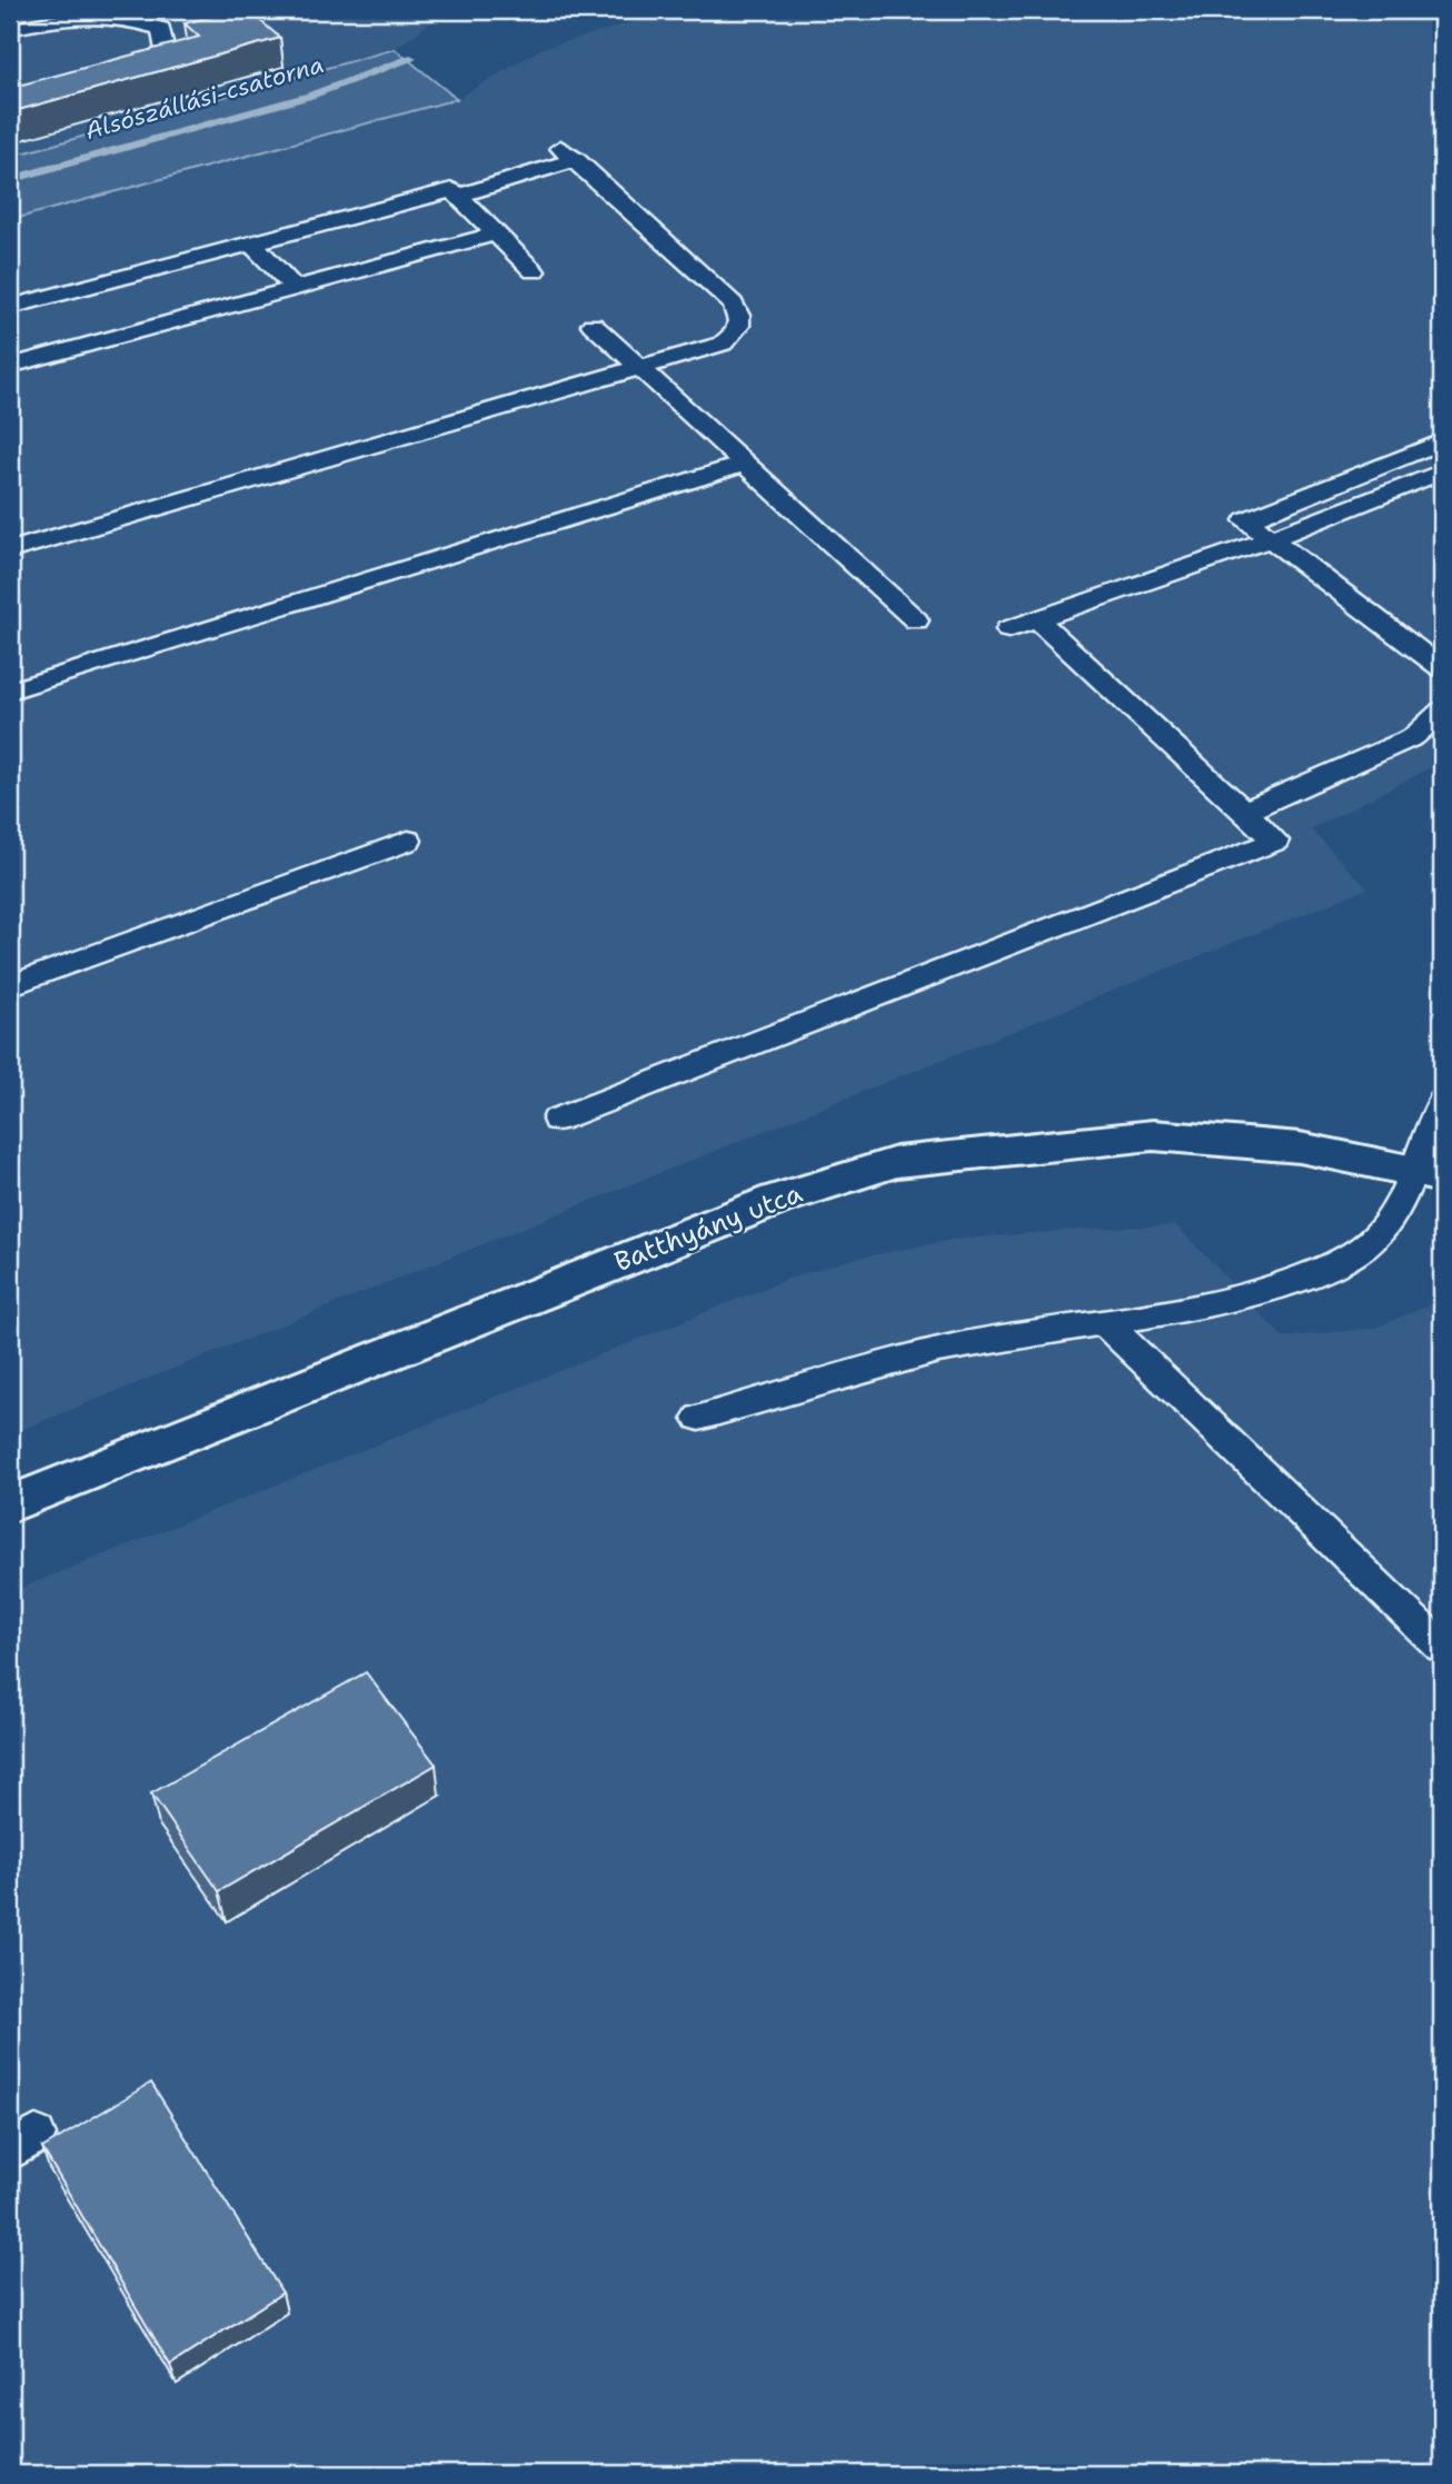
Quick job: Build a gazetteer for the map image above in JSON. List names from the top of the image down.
{
  "streets": {
    "main road": ["Batthyány utca"]
  },
  "water": ["Alsószállási-csatorna"]
}
